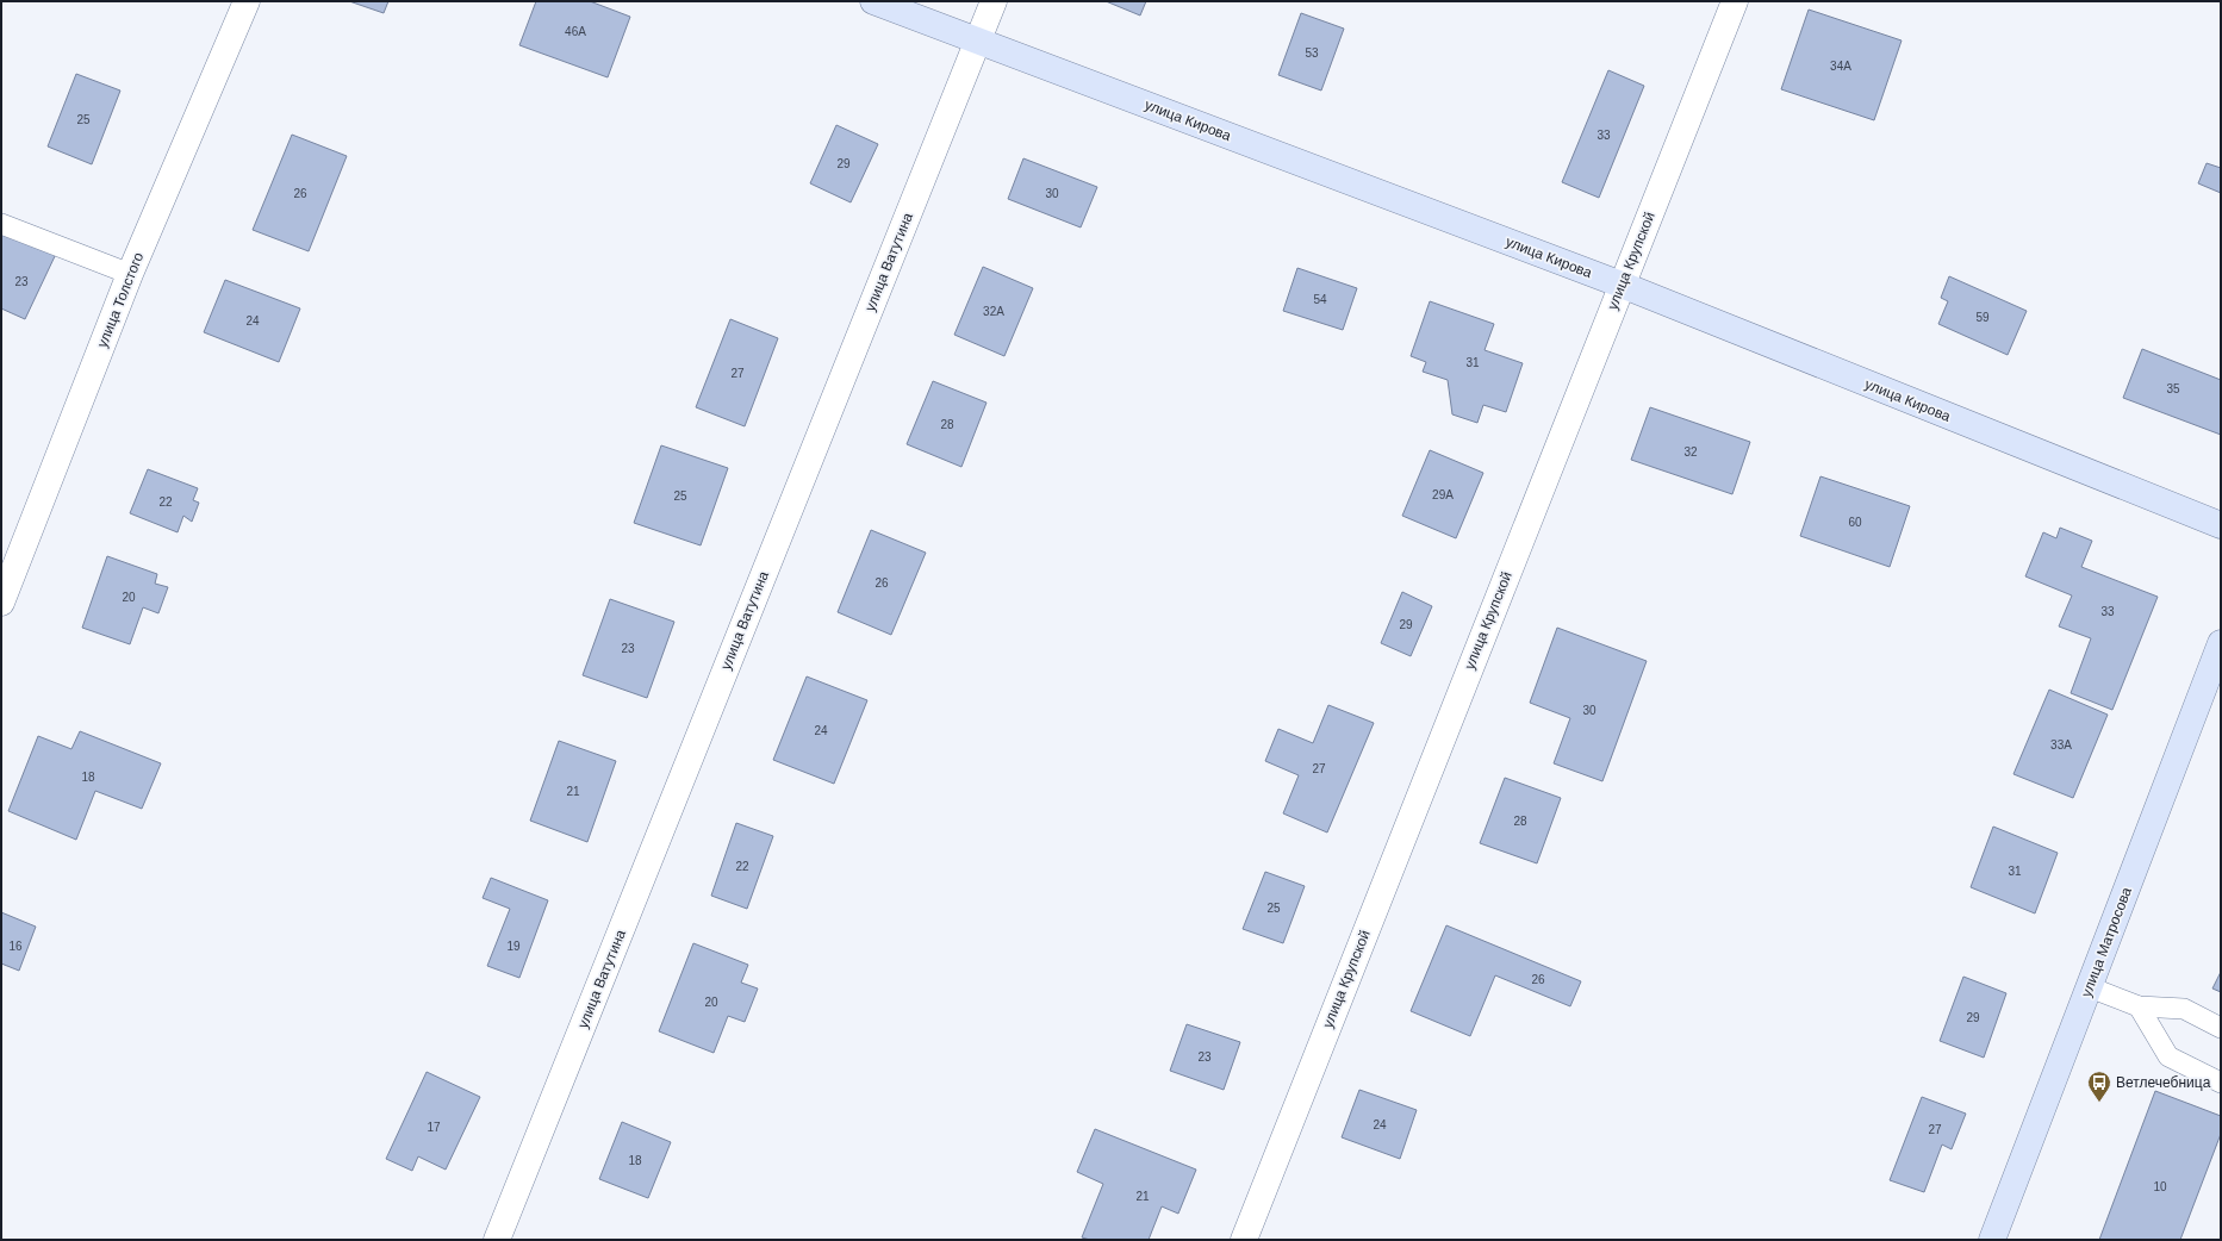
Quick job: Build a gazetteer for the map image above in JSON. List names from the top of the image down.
{
  "streets": {
    "street": [
      "улица Кирова",
      "улица Крупской",
      "улица Ватутина",
      "улица Толстого",
      "улица Матросова"
    ]
  },
  "crossings": [
    ["улица Кирова", "улица Крупской"],
    ["улица Кирова", "улица Ватутина"]
  ],
  "places": {
    "bus stop": ["Ветлечебница"]
  },
  "house_numbers": [
    "46А",
    "53",
    "34А",
    "25",
    "33",
    "29",
    "26",
    "30",
    "23",
    "54",
    "32А",
    "59",
    "24",
    "31",
    "27",
    "35",
    "28",
    "32",
    "29А",
    "25",
    "22",
    "60",
    "26",
    "20",
    "33",
    "29",
    "23",
    "30",
    "24",
    "33А",
    "27",
    "18",
    "21",
    "28",
    "22",
    "31",
    "25",
    "16",
    "19",
    "26",
    "20",
    "29",
    "23",
    "24",
    "17",
    "27",
    "18",
    "10",
    "21"
  ]
}
